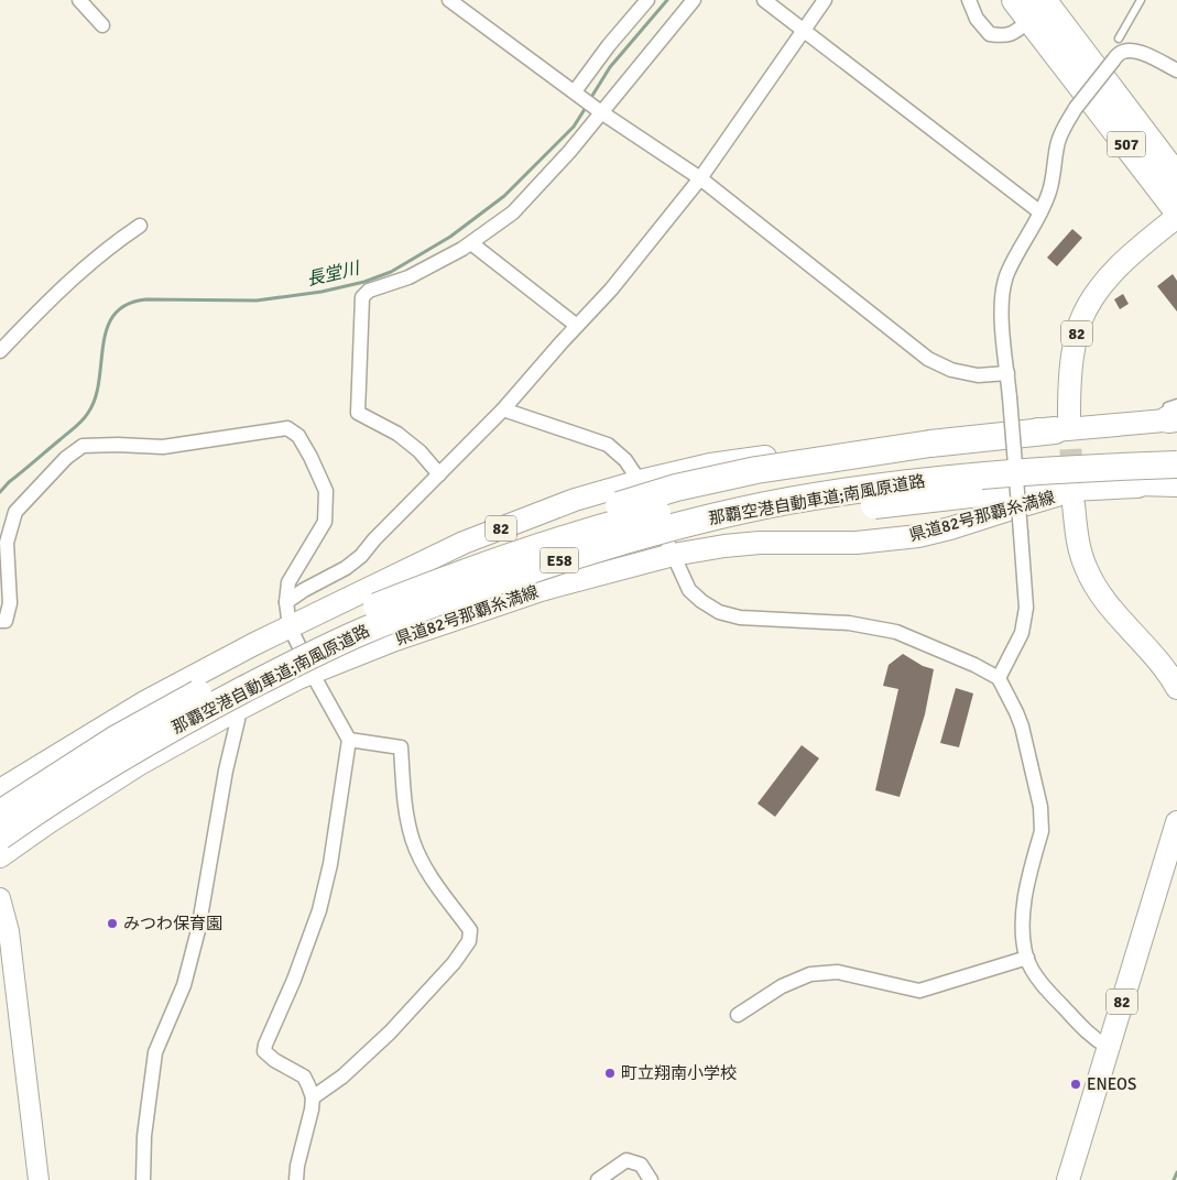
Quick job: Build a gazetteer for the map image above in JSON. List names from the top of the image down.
{
  "streets": {
    "highway": ["507", "那覇空港自動車道;南風原道路", "E58"],
    "main road": ["82", "県道82号那覇糸満線"]
  },
  "water": ["長堂川"],
  "places": ["みつわ保育園", "町立翔南小学校", "ENEOS"]
}
